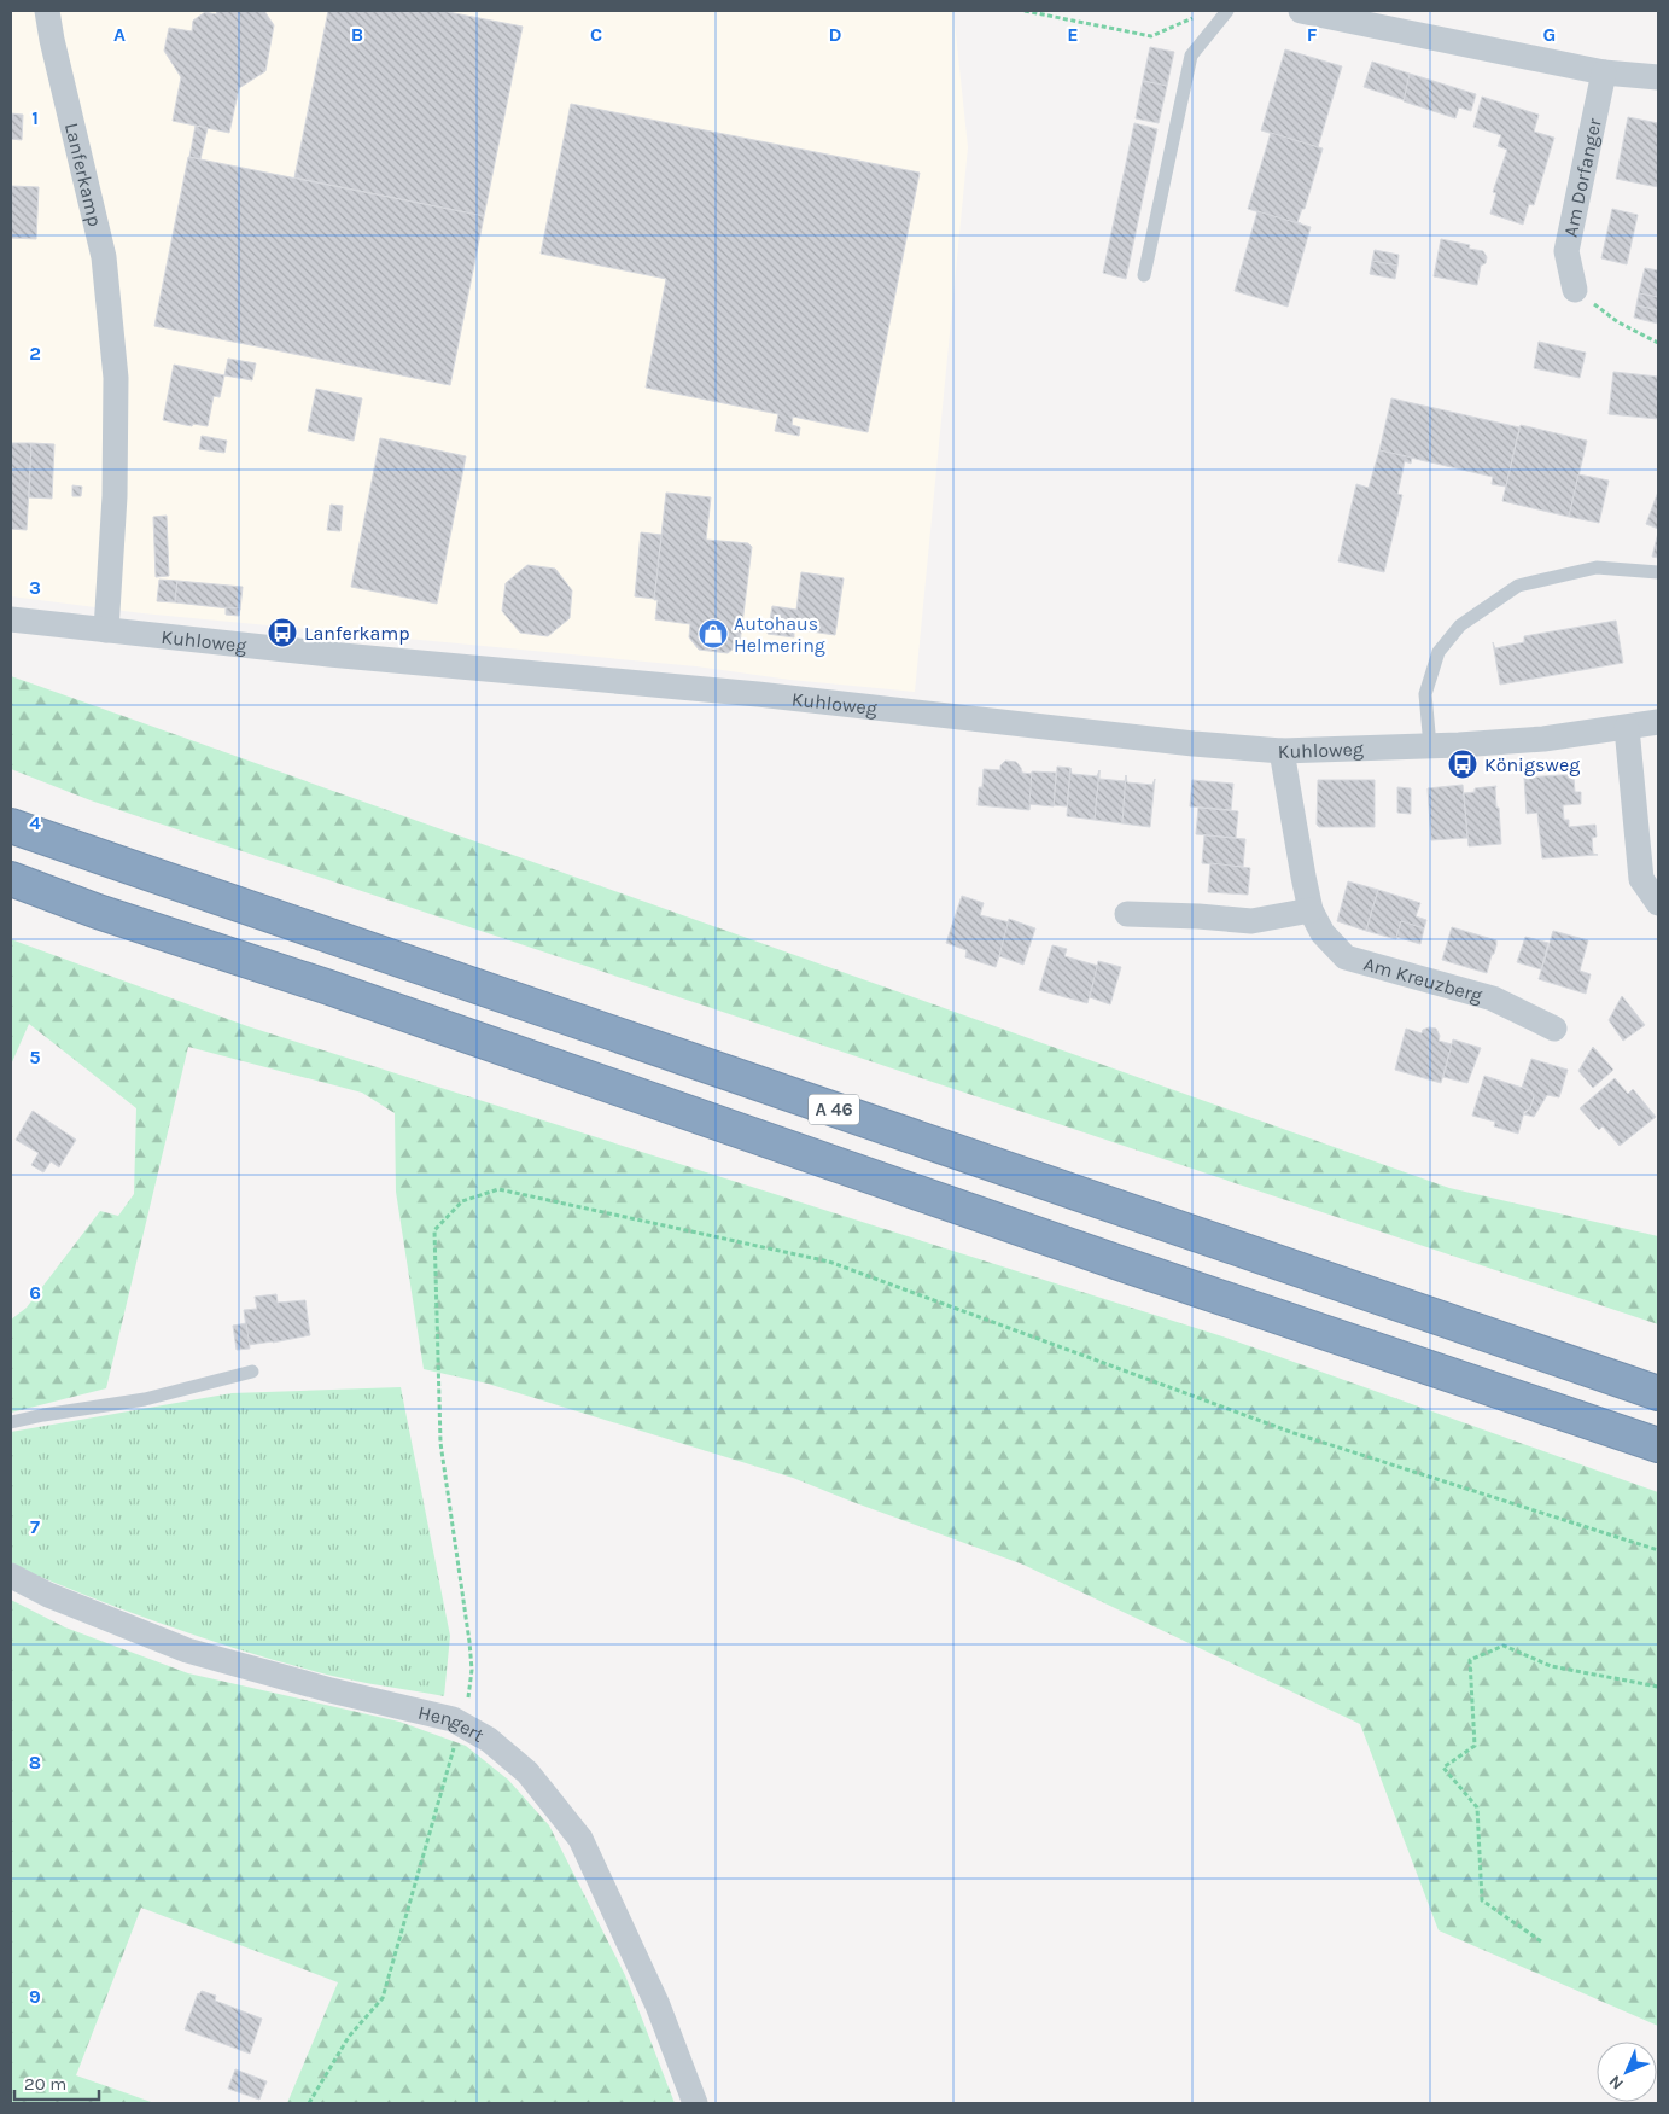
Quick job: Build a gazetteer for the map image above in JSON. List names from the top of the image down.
{
  "streets": {
    "highway": ["A 46"],
    "street": [
      "Lanferkamp",
      "Am Dorfanger",
      "Kuhloweg",
      "Am Kreuzberg",
      "Hengert"
    ]
  },
  "crossings": [
    ["Lanferkamp", "Kuhloweg"],
    ["Kuhloweg", "Am Kreuzberg"]
  ],
  "places": {
    "bus stop": ["Lanferkamp", "Königsweg"],
    "shop": ["Autohaus Helmering"]
  },
  "scale_bar": "20 m",
  "north": "bottom left",
  "grid": {
    "columns": [
      "A",
      "B",
      "C",
      "D",
      "E",
      "F",
      "G"
    ],
    "rows": [
      "1",
      "2",
      "3",
      "4",
      "5",
      "6",
      "7",
      "8",
      "9"
    ]
  }
}
